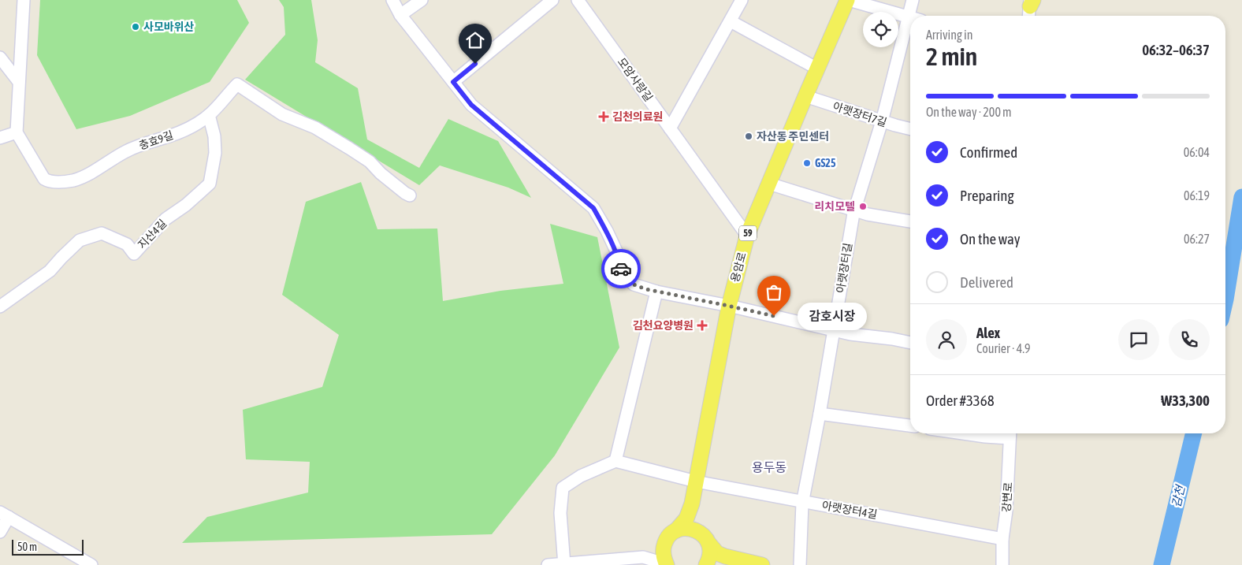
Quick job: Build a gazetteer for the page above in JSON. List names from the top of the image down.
{
  "streets": {
    "main road": ["59", "용암로"],
    "street": [
      "모암사랑길",
      "아랫장터7길",
      "충효9길",
      "지산4길",
      "아랫장터길",
      "강변로",
      "아랫장터4길"
    ]
  },
  "crossings": [
    ["모암사랑길", "용암로"],
    ["아랫장터7길", "용암로"],
    ["아랫장터7길", "아랫장터길"],
    ["충효9길", "지산4길"],
    ["59", "용암로"],
    ["용암로", "아랫장터4길"],
    ["아랫장터길", "아랫장터4길"],
    ["강변로", "아랫장터4길"]
  ],
  "districts": ["용두동"],
  "water": ["감천"],
  "places": {
    "other": [
      "사모바위산",
      "자산동 주민센터",
      "GS25",
      "리치모텔",
      "감호시장"
    ],
    "health": ["김천의료원", "김천요양병원"]
  },
  "scale_bar": "50 m",
  "page": {
    "heading": ["2 min", "Arriving in", "06:32–06:37"],
    "panel": [
      "Alex",
      "Courier · 4.9",
      "Order #3368",
      "₩33,300"
    ],
    "bar": "On the way · 200 m",
    "list": [
      ["Confirmed", "06:04"],
      ["Preparing", "06:19"],
      ["On the way", "06:27"],
      "Delivered"
    ],
    "bubble": "감호시장",
    "scale": "50 m"
  }
}
